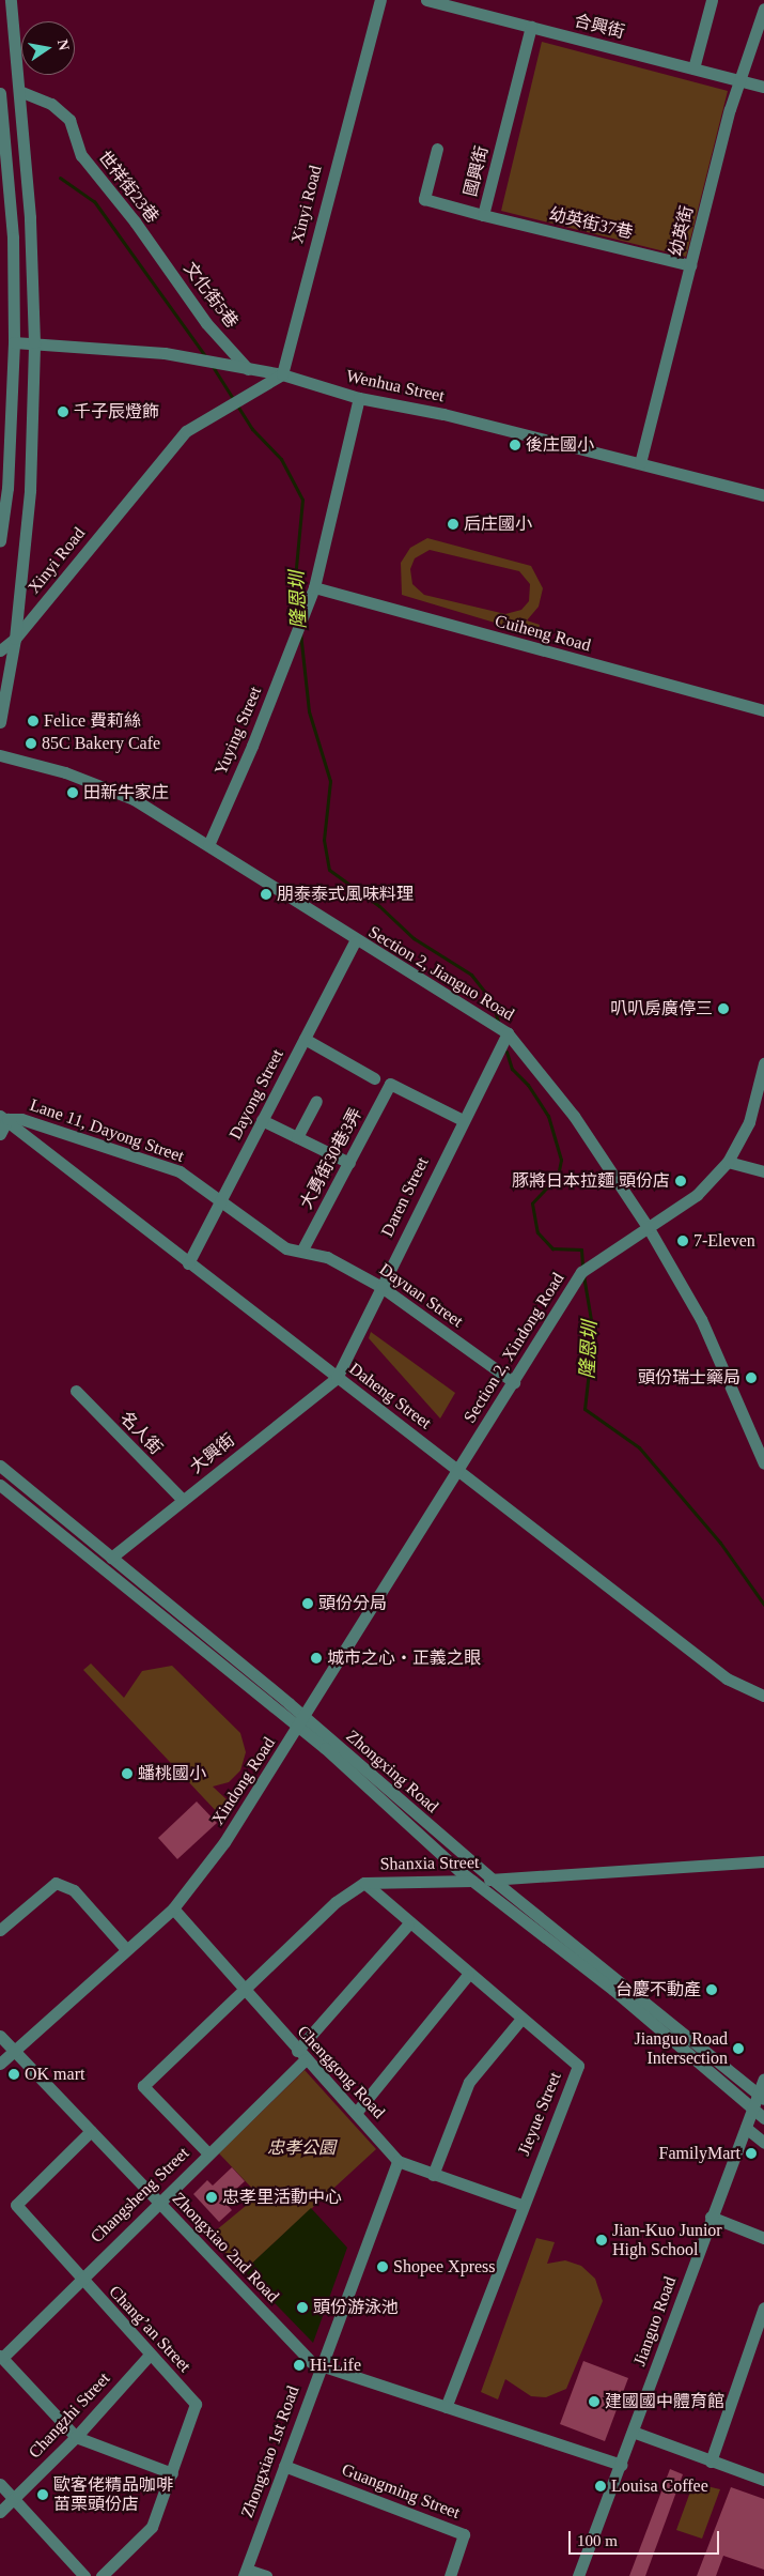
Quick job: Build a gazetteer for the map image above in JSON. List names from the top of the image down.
{
  "streets": {
    "street": [
      "合興街",
      "國興街",
      "世祥街23巷",
      "Xinyi Road",
      "幼英街37巷",
      "幼英街",
      "文化街5巷",
      "Wenhua Street",
      "Cuiheng Road",
      "Yuying Street",
      "Section 2, Jianguo Road",
      "Dayong Street",
      "Lane 11, Dayong Street",
      "大勇街30巷3弄",
      "Daren Street",
      "Dayuan Street",
      "Section 2, Xindong Road",
      "Daheng Street",
      "名人街",
      "大興街",
      "Zhongxing Road",
      "Xindong Road",
      "Shanxia Street",
      "Chenggong Road",
      "Jieyue Street",
      "Changsheng Street",
      "Zhongxiao 2nd Road",
      "Jianguo Road",
      "Chang’an Street",
      "Changzhi Street",
      "Zhongxiao 1st Road",
      "Guangming Street"
    ]
  },
  "crossings": [
    ["合興街", "國興街"],
    ["合興街", "幼英街"],
    ["國興街", "幼英街37巷"],
    ["世祥街23巷", "文化街5巷"],
    ["Xinyi Road", "Wenhua Street"],
    ["幼英街37巷", "幼英街"],
    ["幼英街", "Wenhua Street"],
    ["文化街5巷", "Wenhua Street"],
    ["Wenhua Street", "Yuying Street"],
    ["Cuiheng Road", "Yuying Street"],
    ["Yuying Street", "Section 2, Jianguo Road"],
    ["Section 2, Jianguo Road", "Dayong Street"],
    ["Section 2, Jianguo Road", "Daren Street"],
    ["Section 2, Jianguo Road", "Section 2, Xindong Road"],
    ["Dayong Street", "Lane 11, Dayong Street"],
    ["Dayong Street", "Daheng Street"],
    ["Lane 11, Dayong Street", "大勇街30巷3弄"],
    ["Lane 11, Dayong Street", "Dayuan Street"],
    ["Lane 11, Dayong Street", "Daheng Street"],
    ["大勇街30巷3弄", "Daren Street"],
    ["大勇街30巷3弄", "Dayuan Street"],
    ["Daren Street", "Dayuan Street"],
    ["Daren Street", "Daheng Street"],
    ["Daren Street", "大興街"],
    ["Dayuan Street", "Section 2, Xindong Road"],
    ["Section 2, Xindong Road", "Daheng Street"],
    ["Section 2, Xindong Road", "Xindong Road"],
    ["Daheng Street", "大興街"],
    ["Daheng Street", "Xindong Road"],
    ["名人街", "大興街"],
    ["大興街", "Zhongxing Road"],
    ["Zhongxing Road", "Xindong Road"],
    ["Zhongxing Road", "Shanxia Street"],
    ["Zhongxing Road", "Jianguo Road"],
    ["Xindong Road", "Chenggong Road"],
    ["Xindong Road", "Zhongxiao 2nd Road"],
    ["Shanxia Street", "Chenggong Road"],
    ["Shanxia Street", "Jieyue Street"],
    ["Shanxia Street", "Changsheng Street"],
    ["Chenggong Road", "Jieyue Street"],
    ["Chenggong Road", "Changsheng Street"],
    ["Chenggong Road", "Zhongxiao 1st Road"],
    ["Jieyue Street", "Changsheng Street"],
    ["Jieyue Street", "Zhongxiao 2nd Road"],
    ["Changsheng Street", "Zhongxiao 2nd Road"],
    ["Changsheng Street", "Chang’an Street"],
    ["Zhongxiao 2nd Road", "Jianguo Road"],
    ["Zhongxiao 2nd Road", "Chang’an Street"],
    ["Zhongxiao 2nd Road", "Zhongxiao 1st Road"],
    ["Chang’an Street", "Changzhi Street"],
    ["Zhongxiao 1st Road", "Guangming Street"]
  ],
  "water": ["隆恩圳"],
  "parks": ["忠孝公園"],
  "places": [
    "千子辰燈飾",
    "後庄國小",
    "后庄國小",
    "Felice 費莉絲",
    "85C Bakery Cafe",
    "田新牛家庄",
    "朋泰泰式風味料理",
    "叭叭房廣停三",
    "豚將日本拉麵 頭份店",
    "7-Eleven",
    "頭份瑞士藥局",
    "頭份分局",
    "城市之心‧正義之眼",
    "蟠桃國小",
    "台慶不動產",
    "Jianguo Road Intersection",
    "OK mart",
    "FamilyMart",
    "忠孝里活動中心",
    "Jian-Kuo Junior High School",
    "Shopee Xpress",
    "頭份游泳池",
    "Hi-Life",
    "建國國中體育館",
    "Louisa Coffee",
    "歐客佬精品咖啡 苗栗頭份店"
  ],
  "scale_bar": "100 m",
  "north": "right"
}
